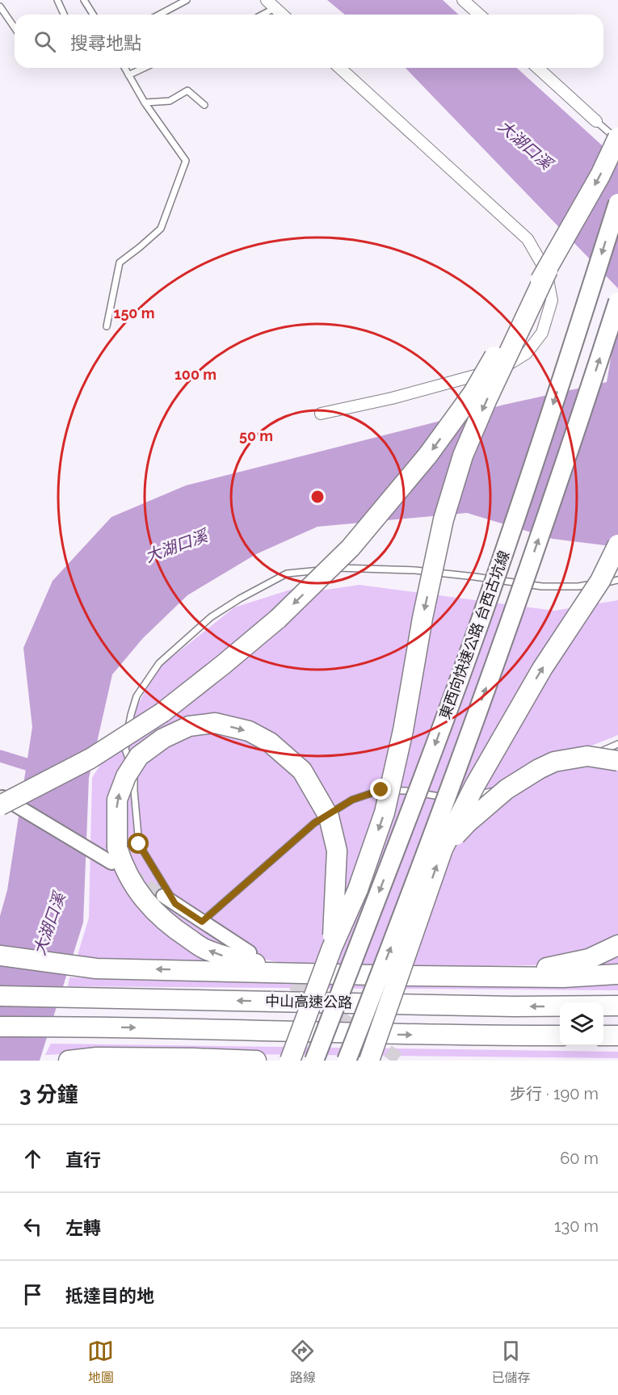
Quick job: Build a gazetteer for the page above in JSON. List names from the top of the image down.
{
  "streets": {
    "highway": ["東西向快速公路 台西古坑線", "中山高速公路"]
  },
  "water": ["大湖口溪"],
  "page": {
    "search": "搜尋地點",
    "heading": ["3 分鐘", "步行 · 190 m"],
    "list": [
      ["直行", "60 m"],
      ["左轉", "130 m"],
      "抵達目的地"
    ],
    "nav": ["地圖", "路線", "已儲存"]
  },
  "rings": ["150 m", "100 m", "50 m"]
}
